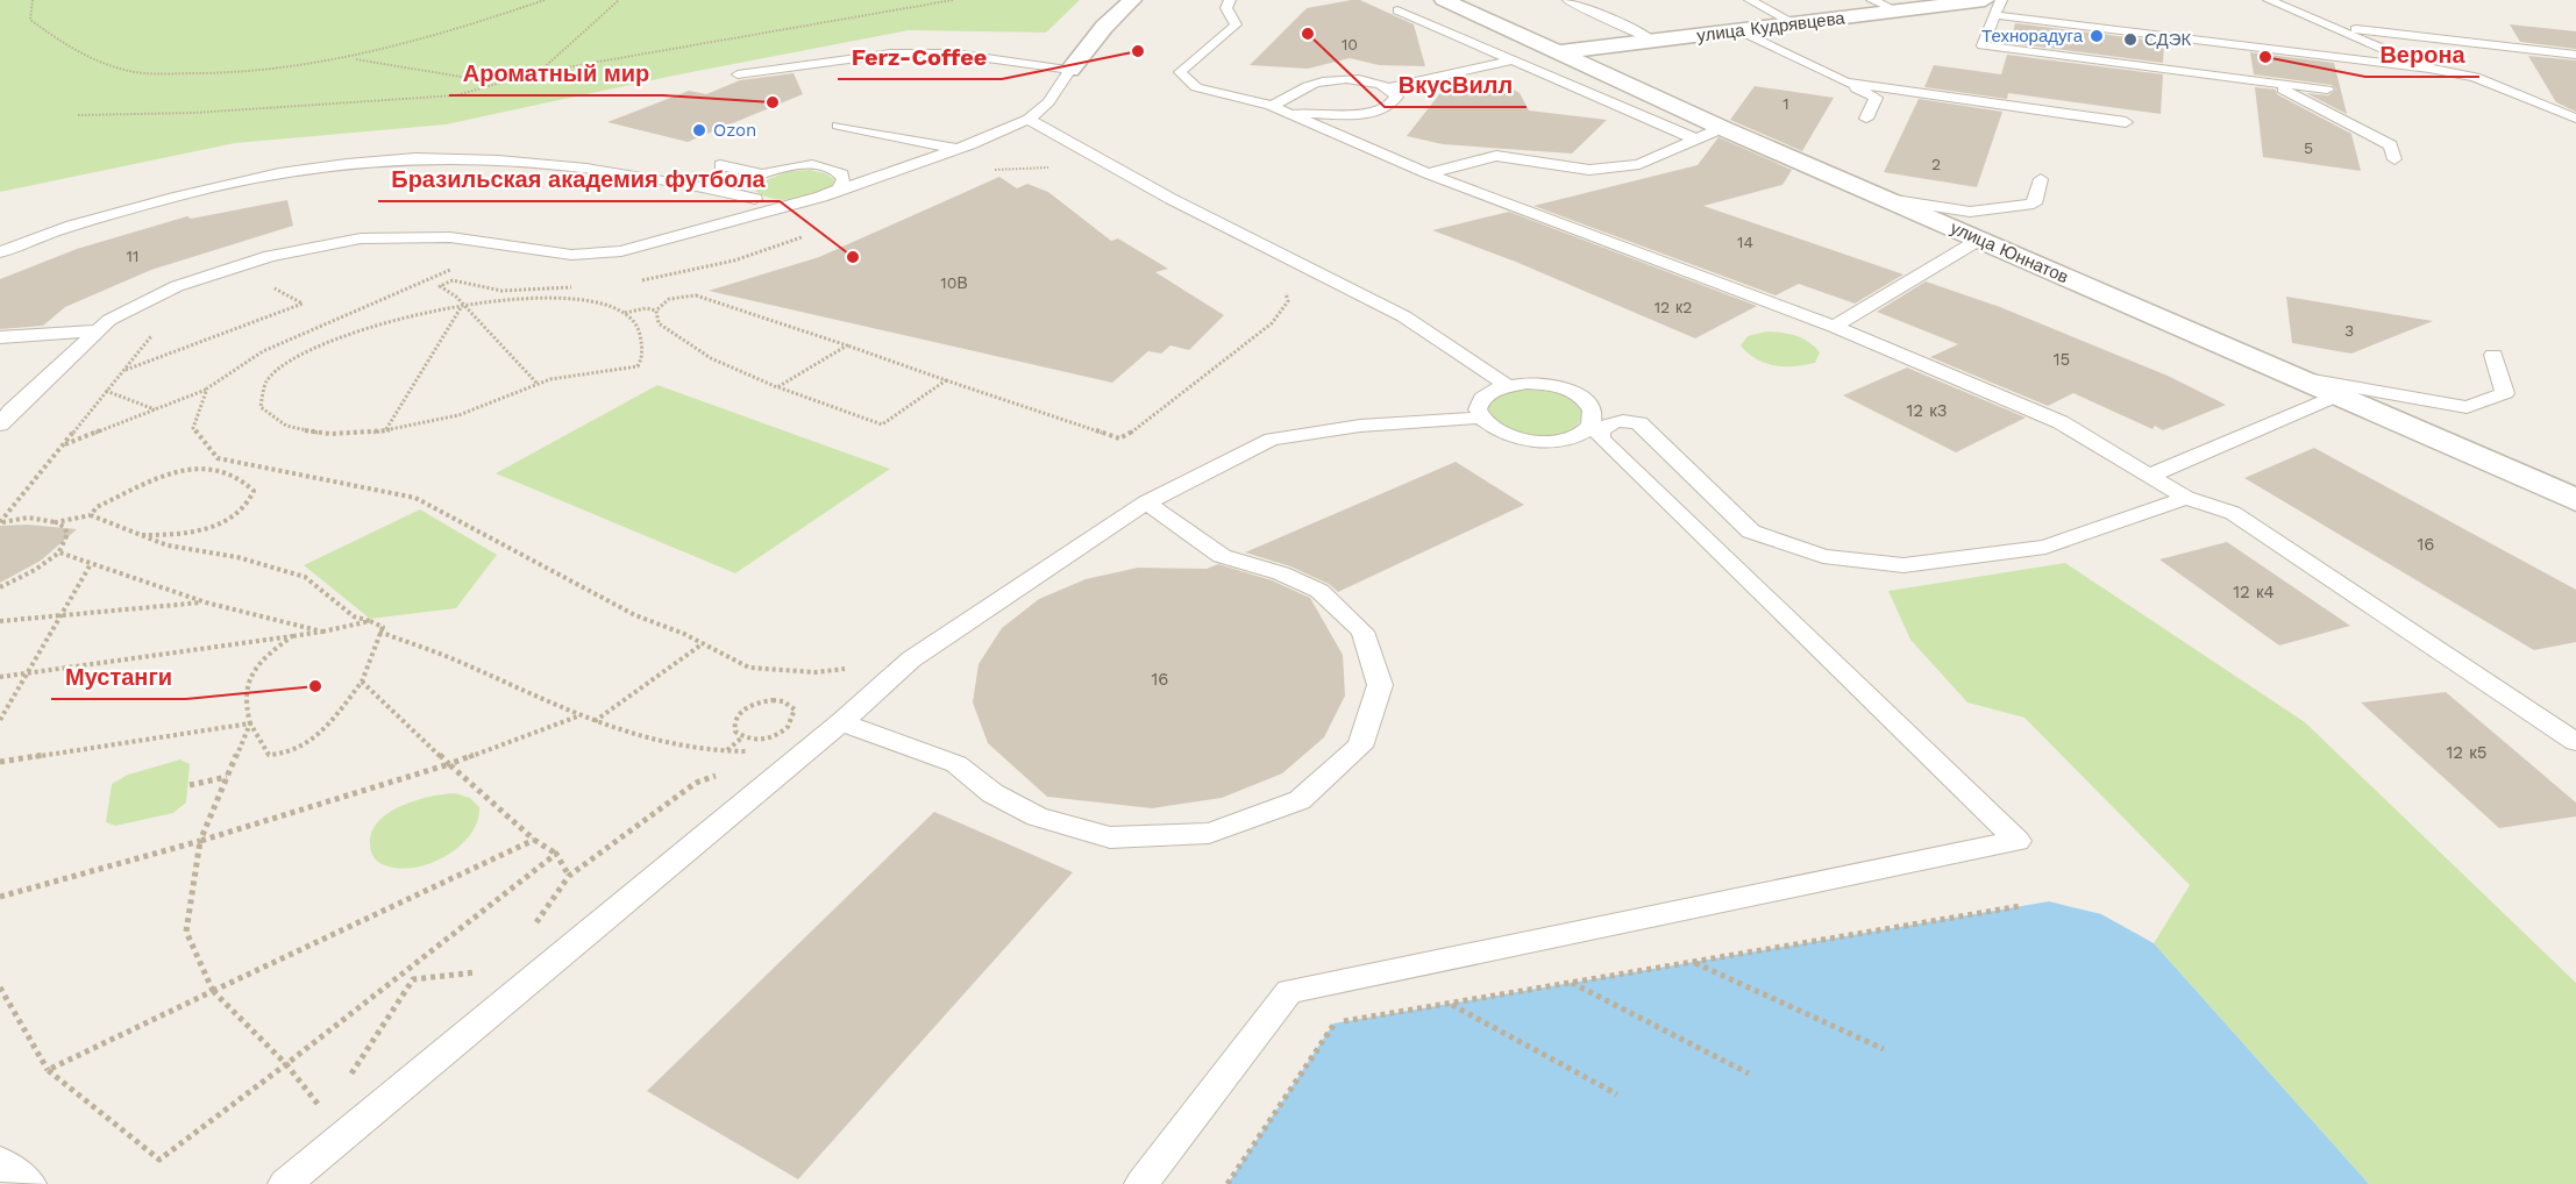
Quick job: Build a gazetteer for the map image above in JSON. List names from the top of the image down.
{
  "streets": {
    "street": ["улица Кудрявцева", "улица Юннатов"]
  },
  "crossings": [
    ["улица Кудрявцева", "улица Юннатов"]
  ],
  "places": [
    "ВкусВилл",
    "Технорадуга",
    "СДЭК",
    "Ferz-Coffee",
    "Верона",
    "Ароматный мир",
    "Ozon",
    "Бразильская академия футбола",
    "Мустанги"
  ],
  "house_numbers": [
    "10",
    "1",
    "5",
    "2",
    "14",
    "11",
    "10В",
    "12 к2",
    "3",
    "15",
    "12 к3",
    "16",
    "12 к4",
    "16",
    "12 к5"
  ]
}
